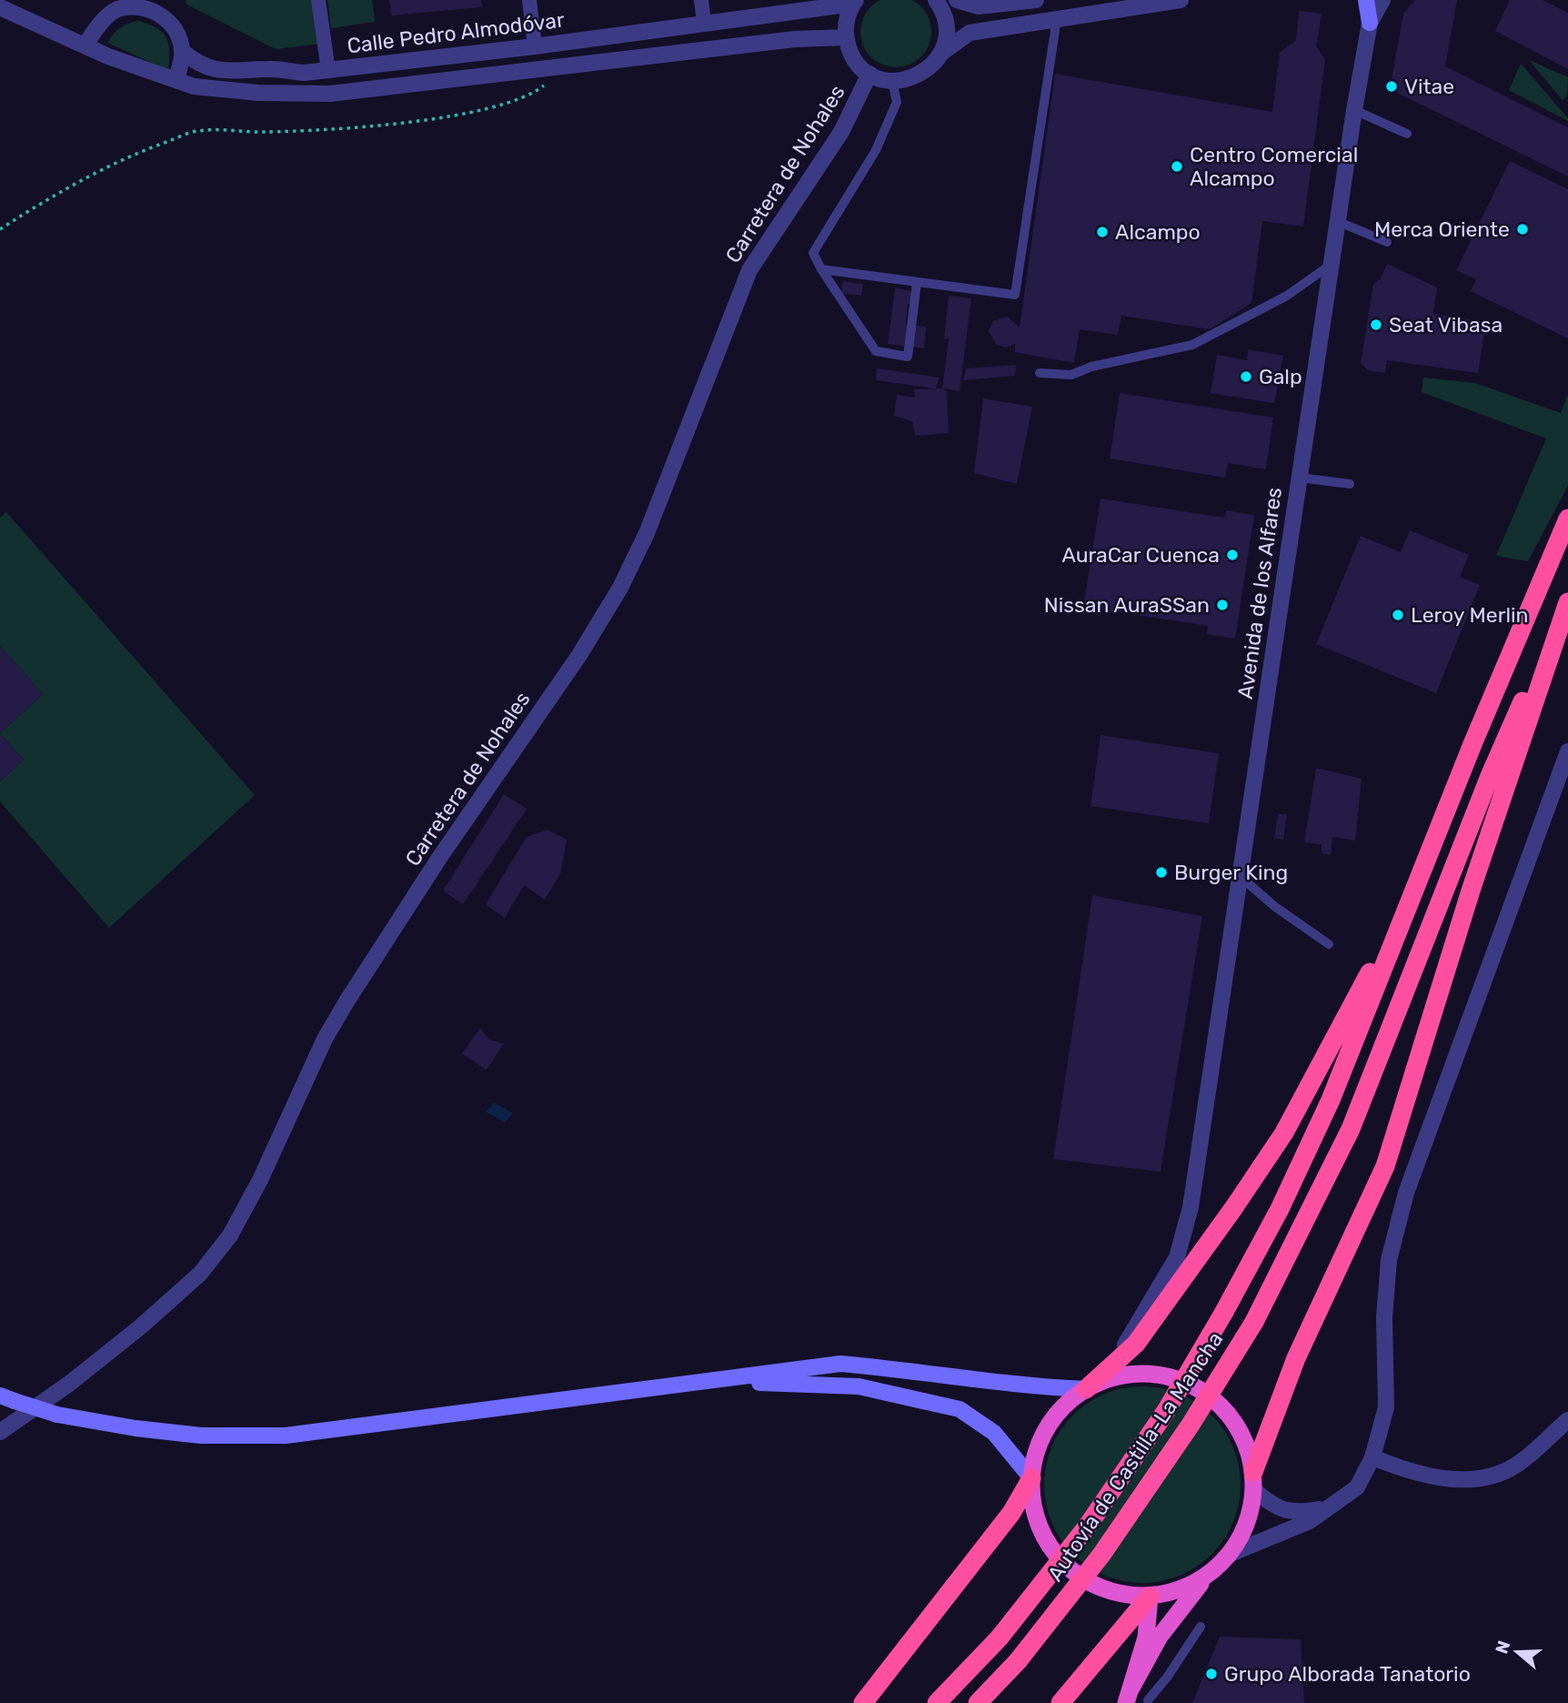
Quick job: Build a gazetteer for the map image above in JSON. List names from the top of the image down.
{
  "streets": {
    "highway": ["Autovía de Castilla-La Mancha"],
    "street": ["Calle Pedro Almodóvar", "Carretera de Nohales", "Avenida de los Alfares"]
  },
  "places": [
    "Vitae",
    "Centro Comercial Alcampo",
    "Merca Oriente",
    "Alcampo",
    "Seat Vibasa",
    "Galp",
    "AuraCar Cuenca",
    "Nissan AuraSSan",
    "Leroy Merlin",
    "Burger King",
    "Grupo Alborada Tanatorio"
  ],
  "north": "left"
}
